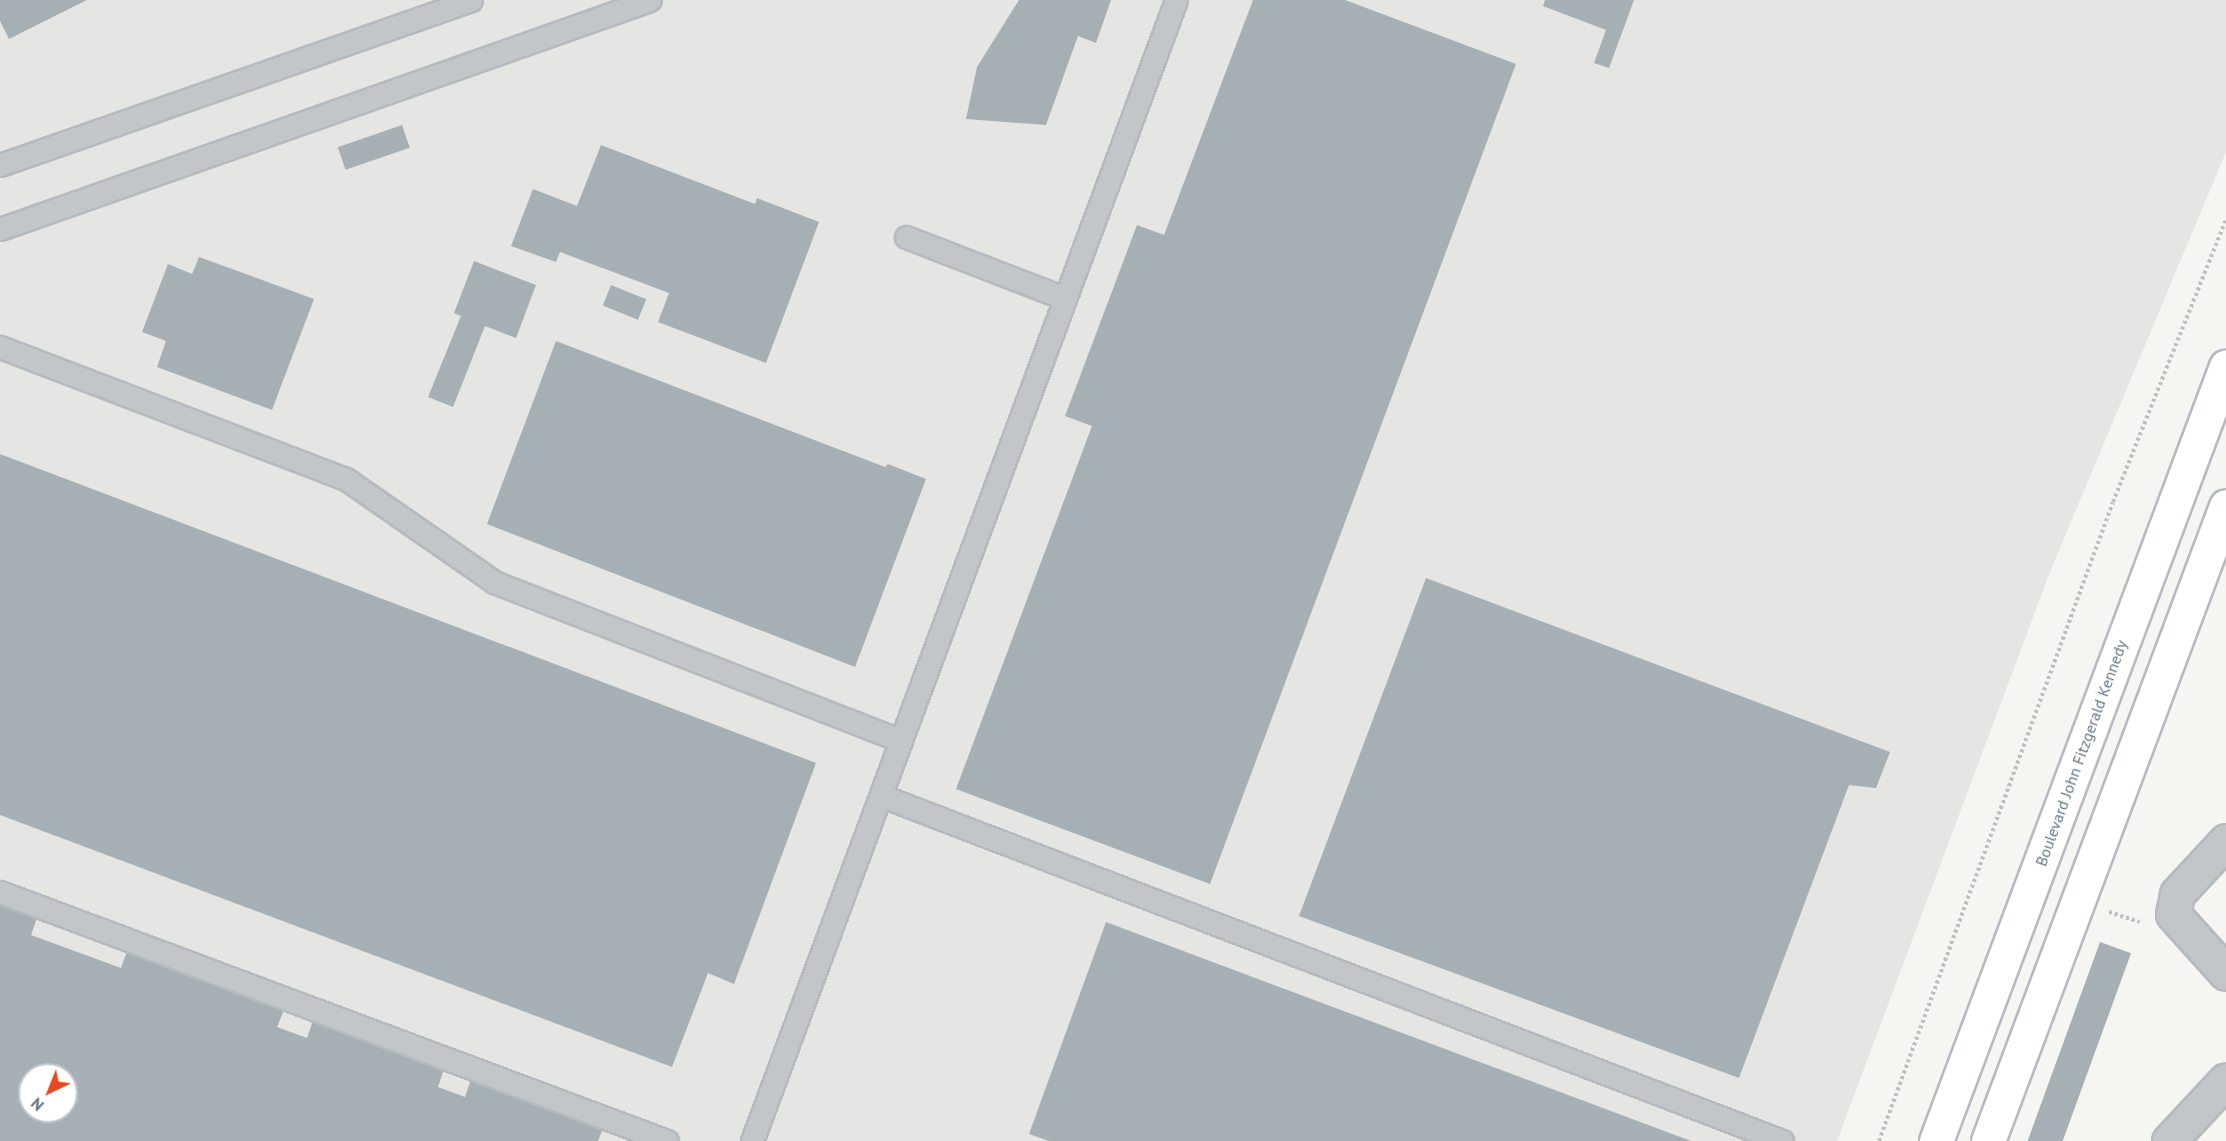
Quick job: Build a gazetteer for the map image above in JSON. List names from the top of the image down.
{
  "streets": {
    "main road": ["Boulevard John Fitzgerald Kennedy"]
  },
  "north": "bottom left"
}
